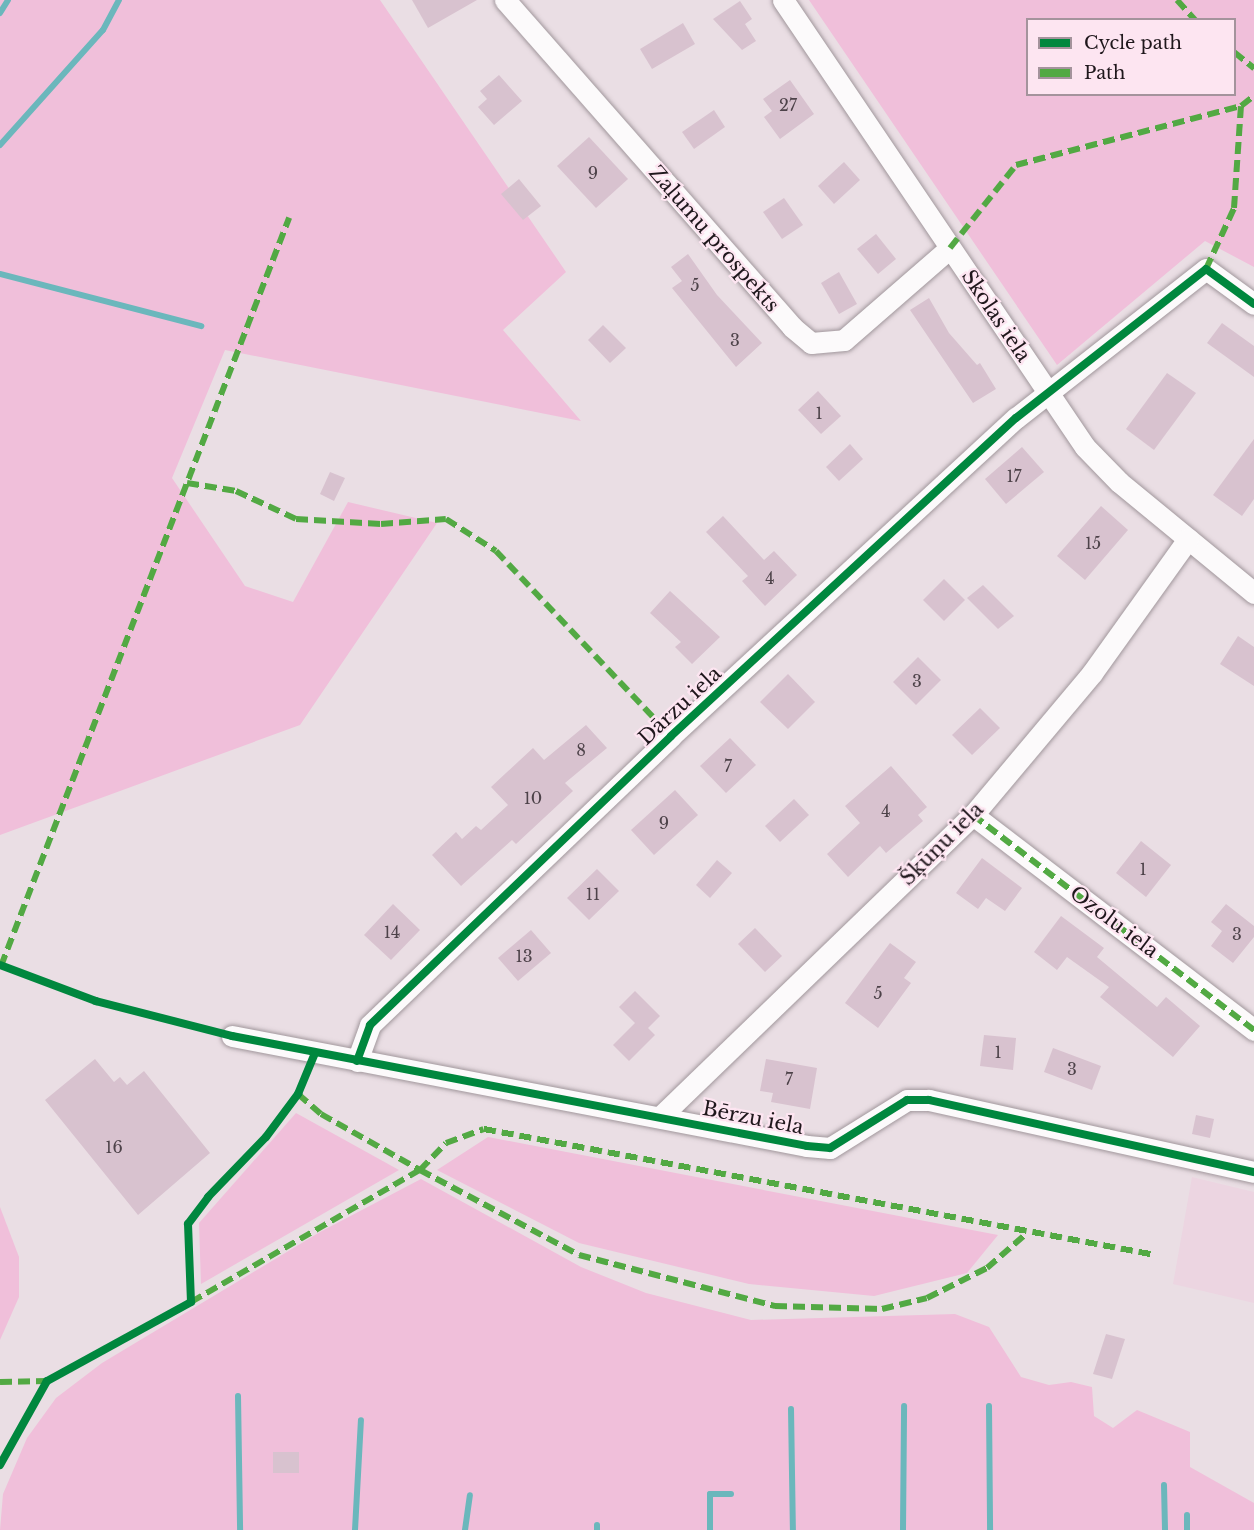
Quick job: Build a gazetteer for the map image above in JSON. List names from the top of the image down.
{
  "streets": {
    "street": [
      "Zaļumu prospekts",
      "Skolas iela",
      "Dārzu iela",
      "Šķūņu iela",
      "Ozolu iela",
      "Bērzu iela"
    ]
  },
  "crossings": [
    ["Zaļumu prospekts", "Skolas iela"],
    ["Skolas iela", "Dārzu iela"],
    ["Skolas iela", "Šķūņu iela"],
    ["Dārzu iela", "Bērzu iela"],
    ["Šķūņu iela", "Ozolu iela"],
    ["Šķūņu iela", "Bērzu iela"]
  ],
  "house_numbers": [
    "27",
    "9",
    "5",
    "3",
    "1",
    "17",
    "15",
    "4",
    "3",
    "8",
    "7",
    "10",
    "4",
    "9",
    "1",
    "11",
    "14",
    "3",
    "13",
    "5",
    "1",
    "3",
    "7",
    "16"
  ],
  "legend": ["Cycle path", "Path"]
}
